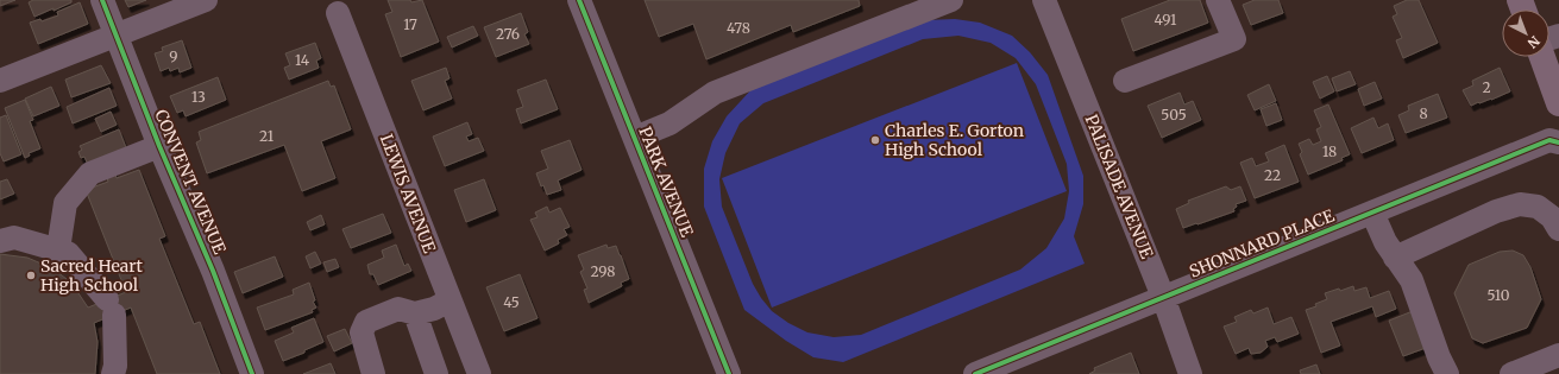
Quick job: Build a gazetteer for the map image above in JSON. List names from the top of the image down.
{
  "streets": {
    "street": [
      "CONVENT AVENUE",
      "PARK AVENUE",
      "PALISADE AVENUE",
      "LEWIS AVENUE",
      "SHONNARD PLACE"
    ]
  },
  "crossings": [
    ["PALISADE AVENUE", "SHONNARD PLACE"]
  ],
  "places": ["Charles E. Gorton High School", "Sacred Heart High School"],
  "house_numbers": [
    "491",
    "17",
    "478",
    "276",
    "9",
    "14",
    "2",
    "13",
    "8",
    "505",
    "21",
    "18",
    "22",
    "298",
    "510",
    "45"
  ],
  "north": "bottom right"
}
